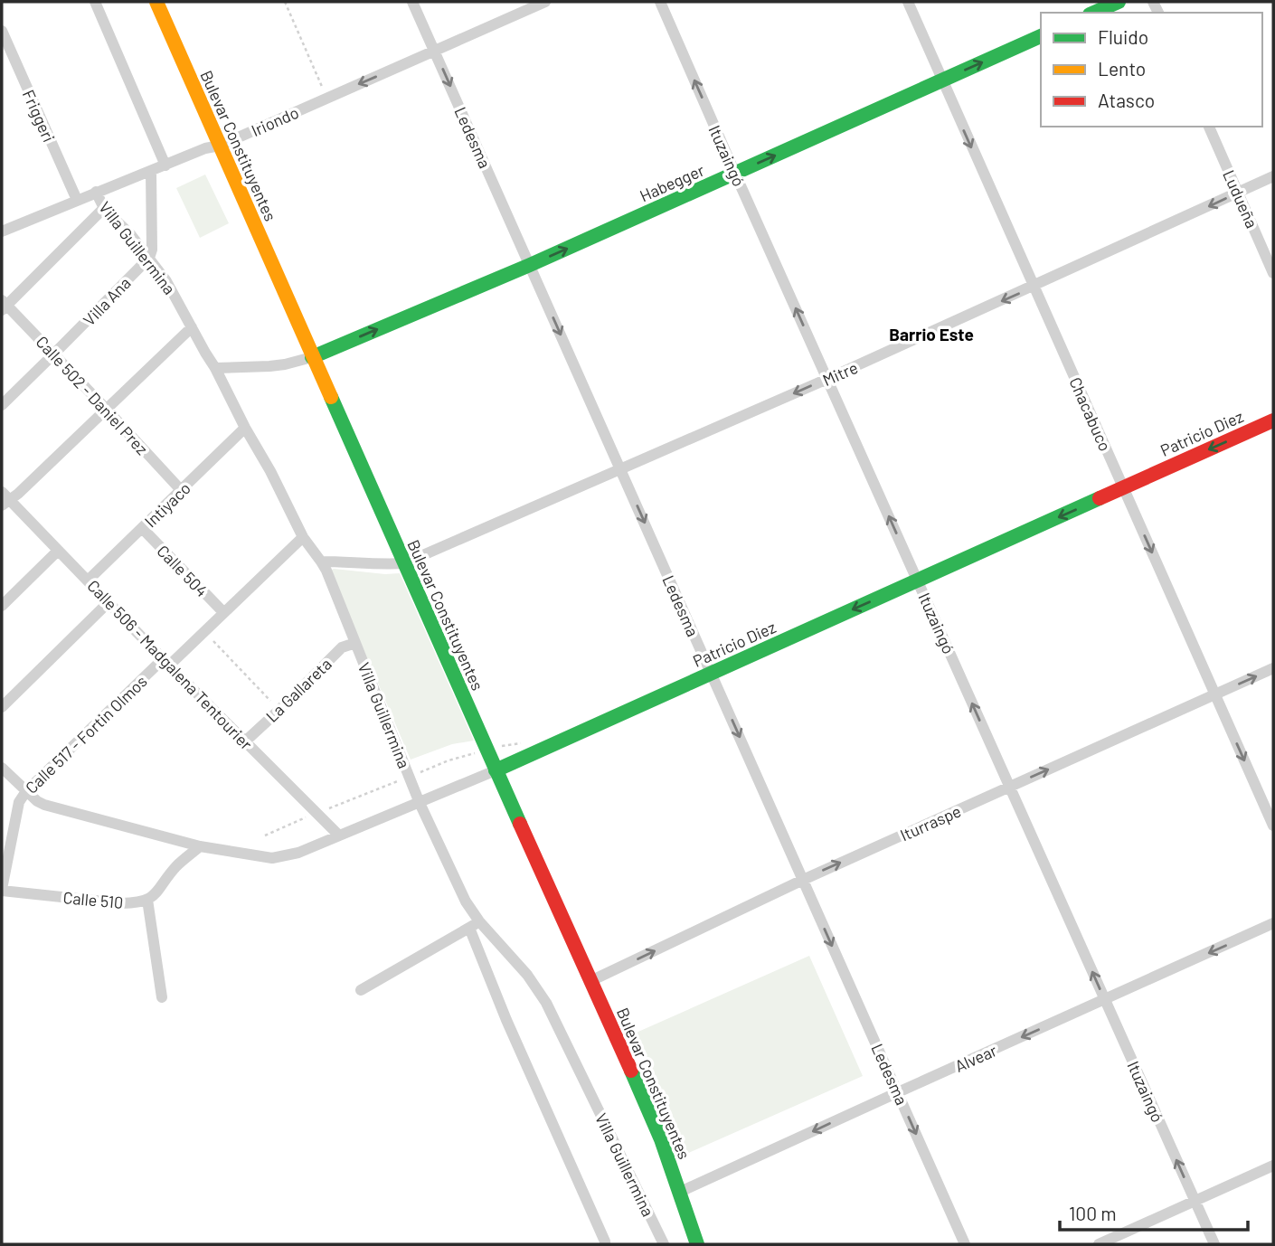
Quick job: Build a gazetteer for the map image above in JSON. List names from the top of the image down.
{
  "streets": {
    "street": [
      "Friggeri",
      "Iriondo",
      "Ledesma",
      "Bulevar Constituyentes",
      "Ituzaingó",
      "Habegger",
      "Ludueña",
      "Villa Guillermina",
      "Villa Ana",
      "Mitre",
      "Calle 502 - Daniel Prez",
      "Chacabuco",
      "Patricio Diez",
      "Intiyaco",
      "Calle 504",
      "Calle 506 - Madgalena Tentourier",
      "La Gallareta",
      "Calle 517 - Fortin Olmos",
      "Iturraspe",
      "Calle 510",
      "Alvear"
    ]
  },
  "crossings": [
    ["Friggeri", "Iriondo"],
    ["Iriondo", "Ledesma"],
    ["Iriondo", "Bulevar Constituyentes"],
    ["Iriondo", "Villa Guillermina"],
    ["Ledesma", "Habegger"],
    ["Ledesma", "Mitre"],
    ["Ledesma", "Patricio Diez"],
    ["Ledesma", "Iturraspe"],
    ["Ledesma", "Alvear"],
    ["Bulevar Constituyentes", "Habegger"],
    ["Bulevar Constituyentes", "Mitre"],
    ["Bulevar Constituyentes", "Patricio Diez"],
    ["Bulevar Constituyentes", "Iturraspe"],
    ["Bulevar Constituyentes", "Alvear"],
    ["Ituzaingó", "Habegger"],
    ["Ituzaingó", "Mitre"],
    ["Ituzaingó", "Patricio Diez"],
    ["Ituzaingó", "Iturraspe"],
    ["Ituzaingó", "Alvear"],
    ["Habegger", "Chacabuco"],
    ["Ludueña", "Mitre"],
    ["Villa Guillermina", "Villa Ana"],
    ["Villa Guillermina", "Patricio Diez"],
    ["Villa Guillermina", "Intiyaco"],
    ["Villa Guillermina", "La Gallareta"],
    ["Villa Guillermina", "Calle 517 - Fortin Olmos"],
    ["Villa Ana", "Calle 502 - Daniel Prez"],
    ["Mitre", "Chacabuco"],
    ["Calle 502 - Daniel Prez", "Intiyaco"],
    ["Chacabuco", "Patricio Diez"],
    ["Chacabuco", "Iturraspe"],
    ["Patricio Diez", "Calle 506 - Madgalena Tentourier"],
    ["Patricio Diez", "Calle 517 - Fortin Olmos"],
    ["Patricio Diez", "Calle 510"],
    ["Intiyaco", "Calle 504"],
    ["Intiyaco", "Calle 506 - Madgalena Tentourier"],
    ["Calle 504", "Calle 517 - Fortin Olmos"],
    ["Calle 506 - Madgalena Tentourier", "La Gallareta"],
    ["Calle 506 - Madgalena Tentourier", "Calle 517 - Fortin Olmos"],
    ["Calle 517 - Fortin Olmos", "Calle 510"]
  ],
  "one_way": [
    "Ledesma",
    "Ituzaingó",
    "Habegger",
    "Mitre",
    "Chacabuco",
    "Patricio Diez",
    "Iturraspe",
    "Alvear"
  ],
  "districts": ["Barrio Este"],
  "legend": ["Fluido", "Lento", "Atasco"],
  "scale_bar": "100 m"
}
